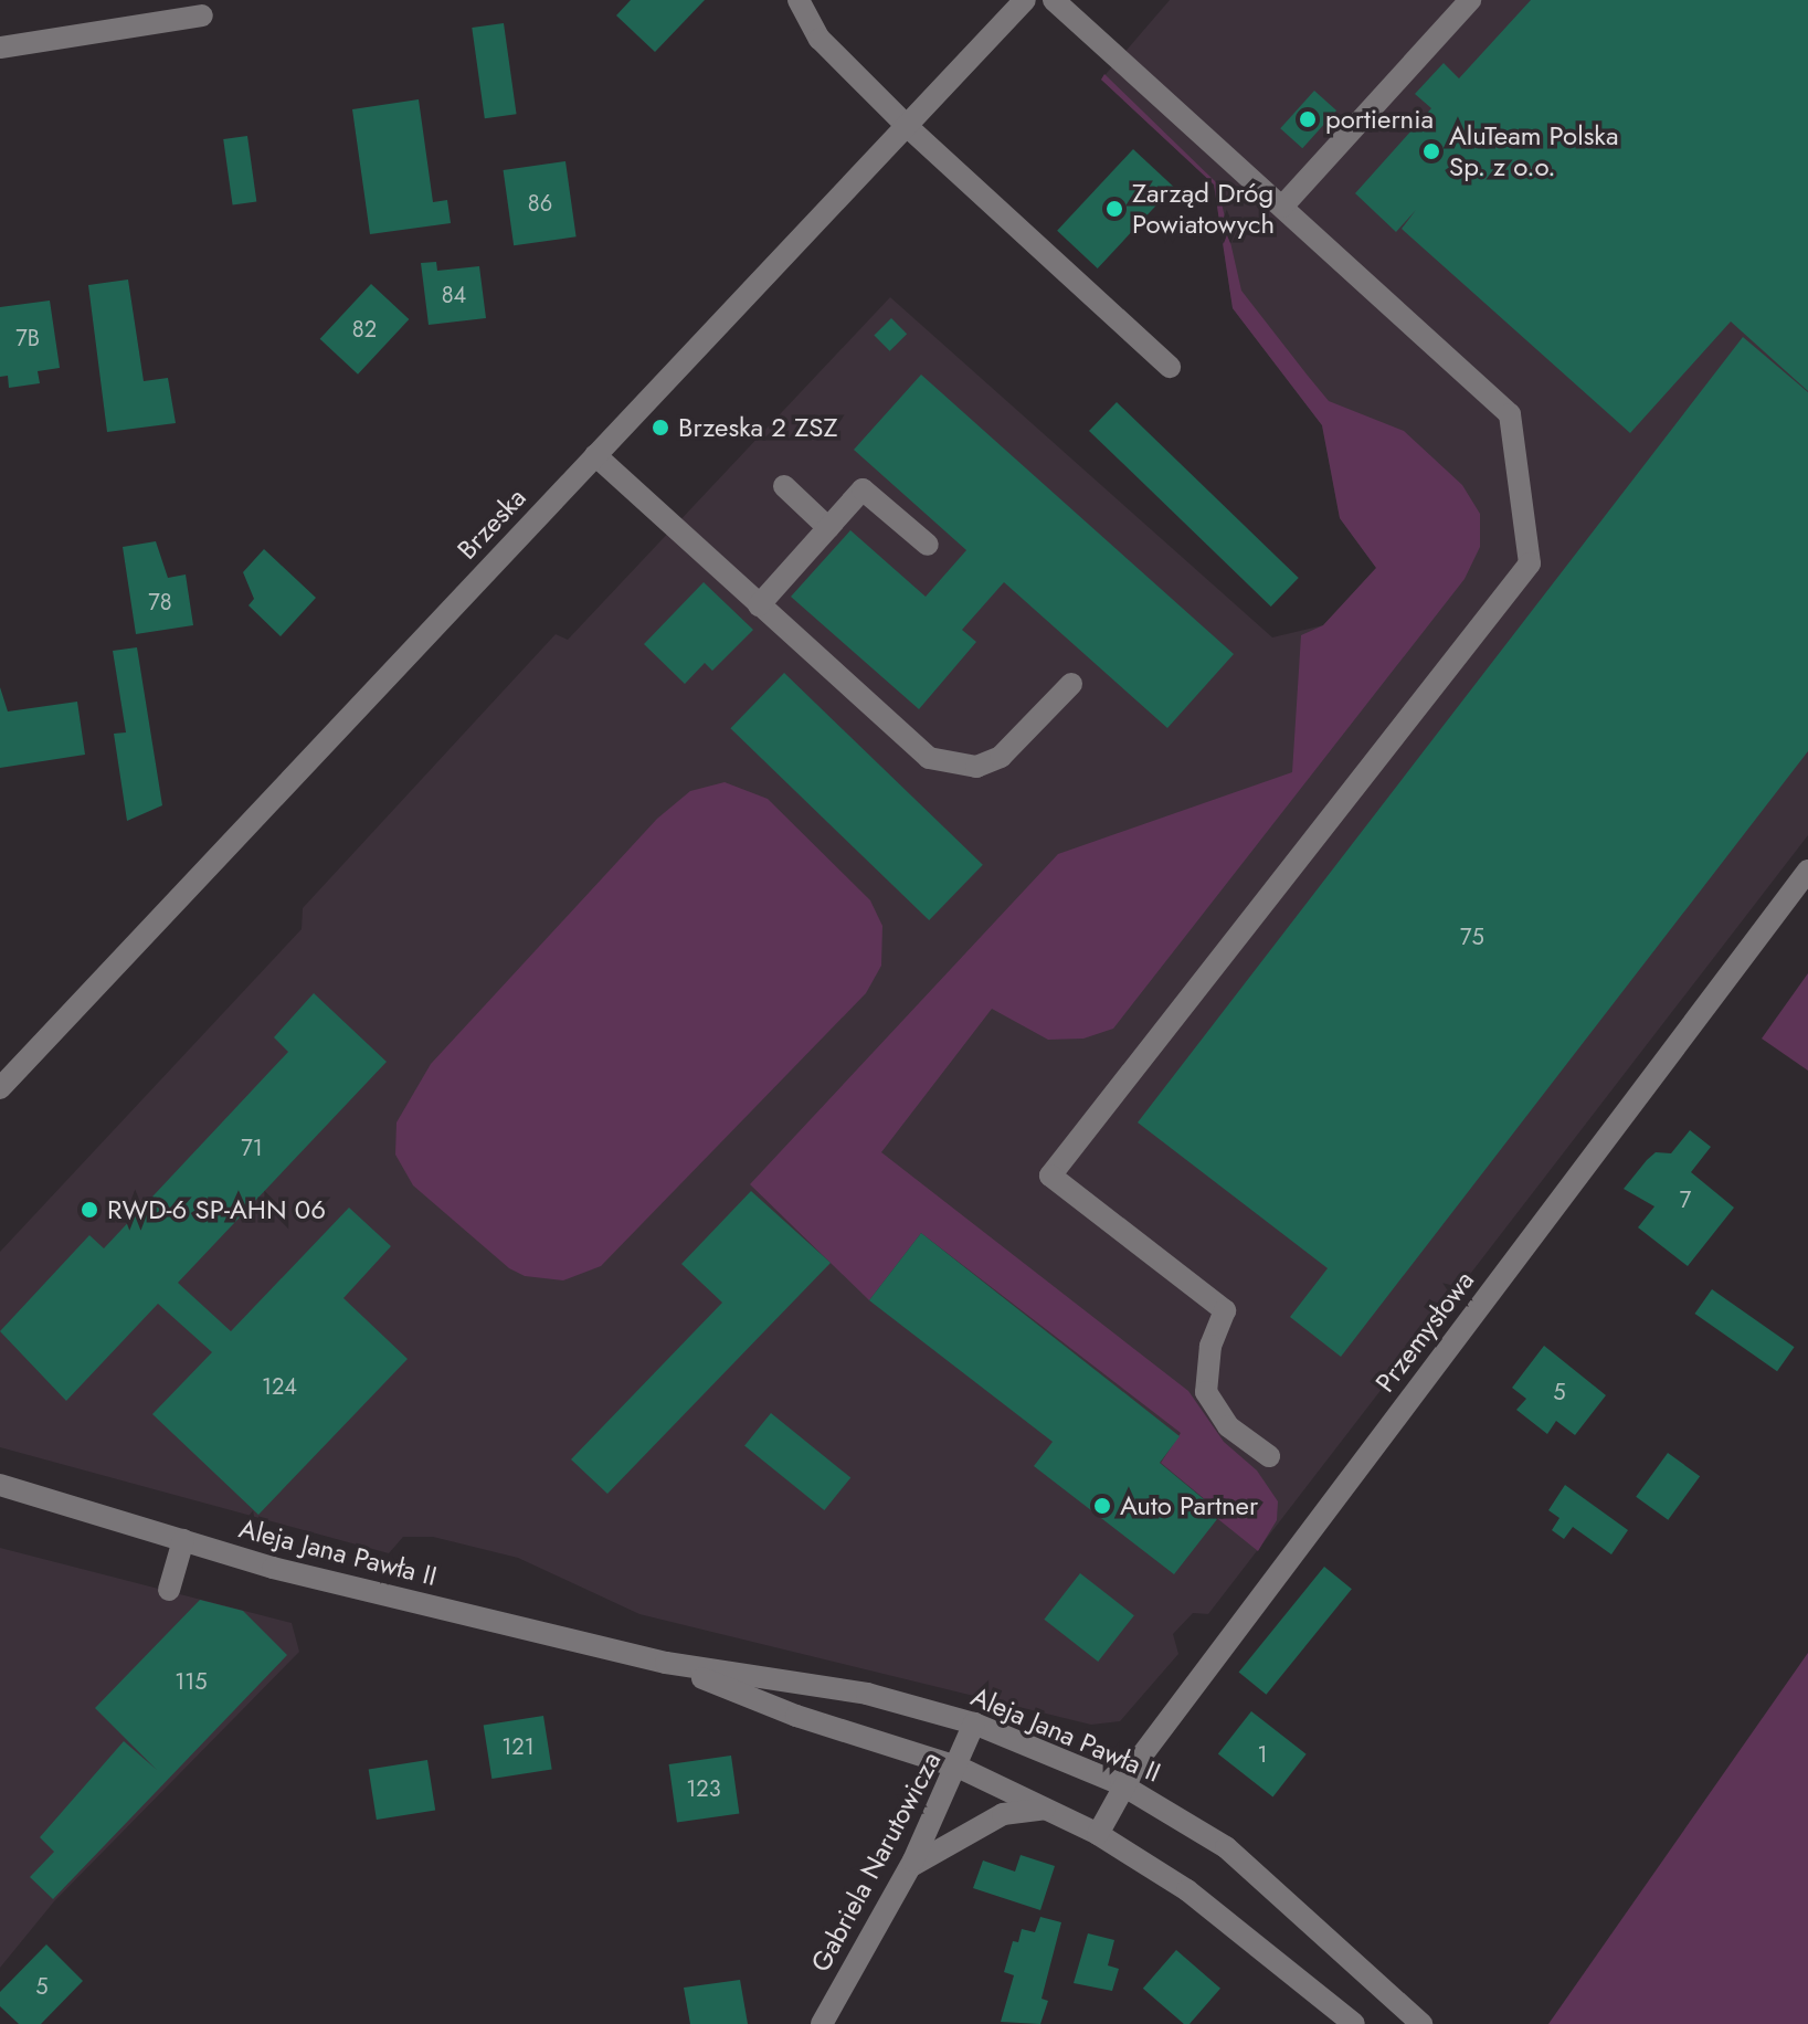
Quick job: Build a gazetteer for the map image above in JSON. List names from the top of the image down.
{
  "streets": {
    "street": [
      "Brzeska",
      "Przemysłowa",
      "Aleja Jana Pawła II",
      "Gabriela Narutowicza"
    ]
  },
  "crossings": [
    ["Przemysłowa", "Aleja Jana Pawła II"],
    ["Aleja Jana Pawła II", "Gabriela Narutowicza"]
  ],
  "places": [
    "portiernia",
    "AluTeam Polska Sp. z o.o.",
    "Zarząd Dróg Powiatowych",
    "Brzeska 2 ZSZ",
    "RWD-6 SP-AHN 06",
    "Auto Partner"
  ],
  "house_numbers": [
    "86",
    "84",
    "82",
    "7B",
    "78",
    "75",
    "71",
    "7",
    "124",
    "5",
    "115",
    "121",
    "1",
    "123",
    "5"
  ]
}
